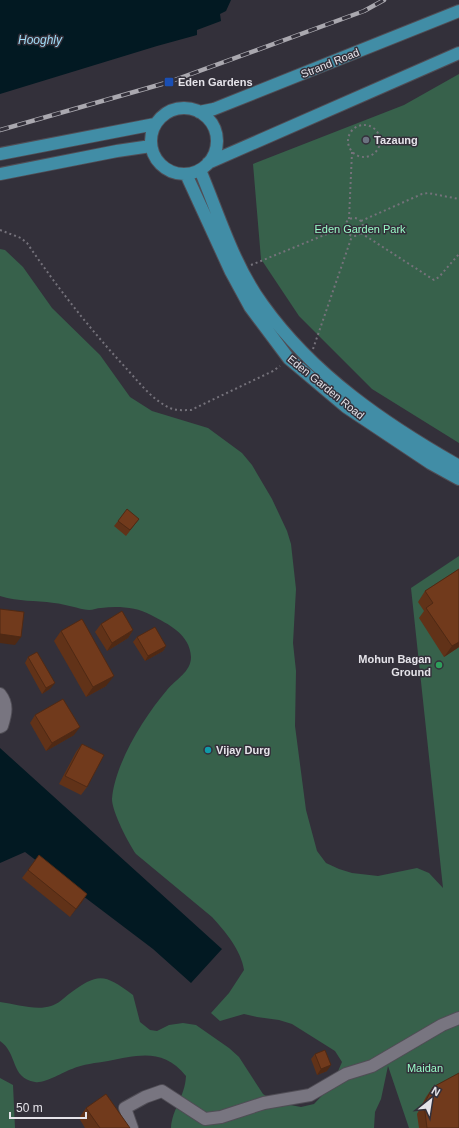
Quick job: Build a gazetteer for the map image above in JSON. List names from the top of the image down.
{
  "streets": {
    "main road": ["Strand Road", "Eden Garden Road"]
  },
  "crossings": [
    ["Strand Road", "Eden Garden Road"]
  ],
  "water": ["Hooghly"],
  "parks": ["Eden Garden Park", "Maidan"],
  "places": {
    "transit": ["Eden Gardens"],
    "other": ["Tazaung", "Mohun Bagan Ground", "Vijay Durg"]
  },
  "scale_bar": "50 m",
  "north": "top right"
}
